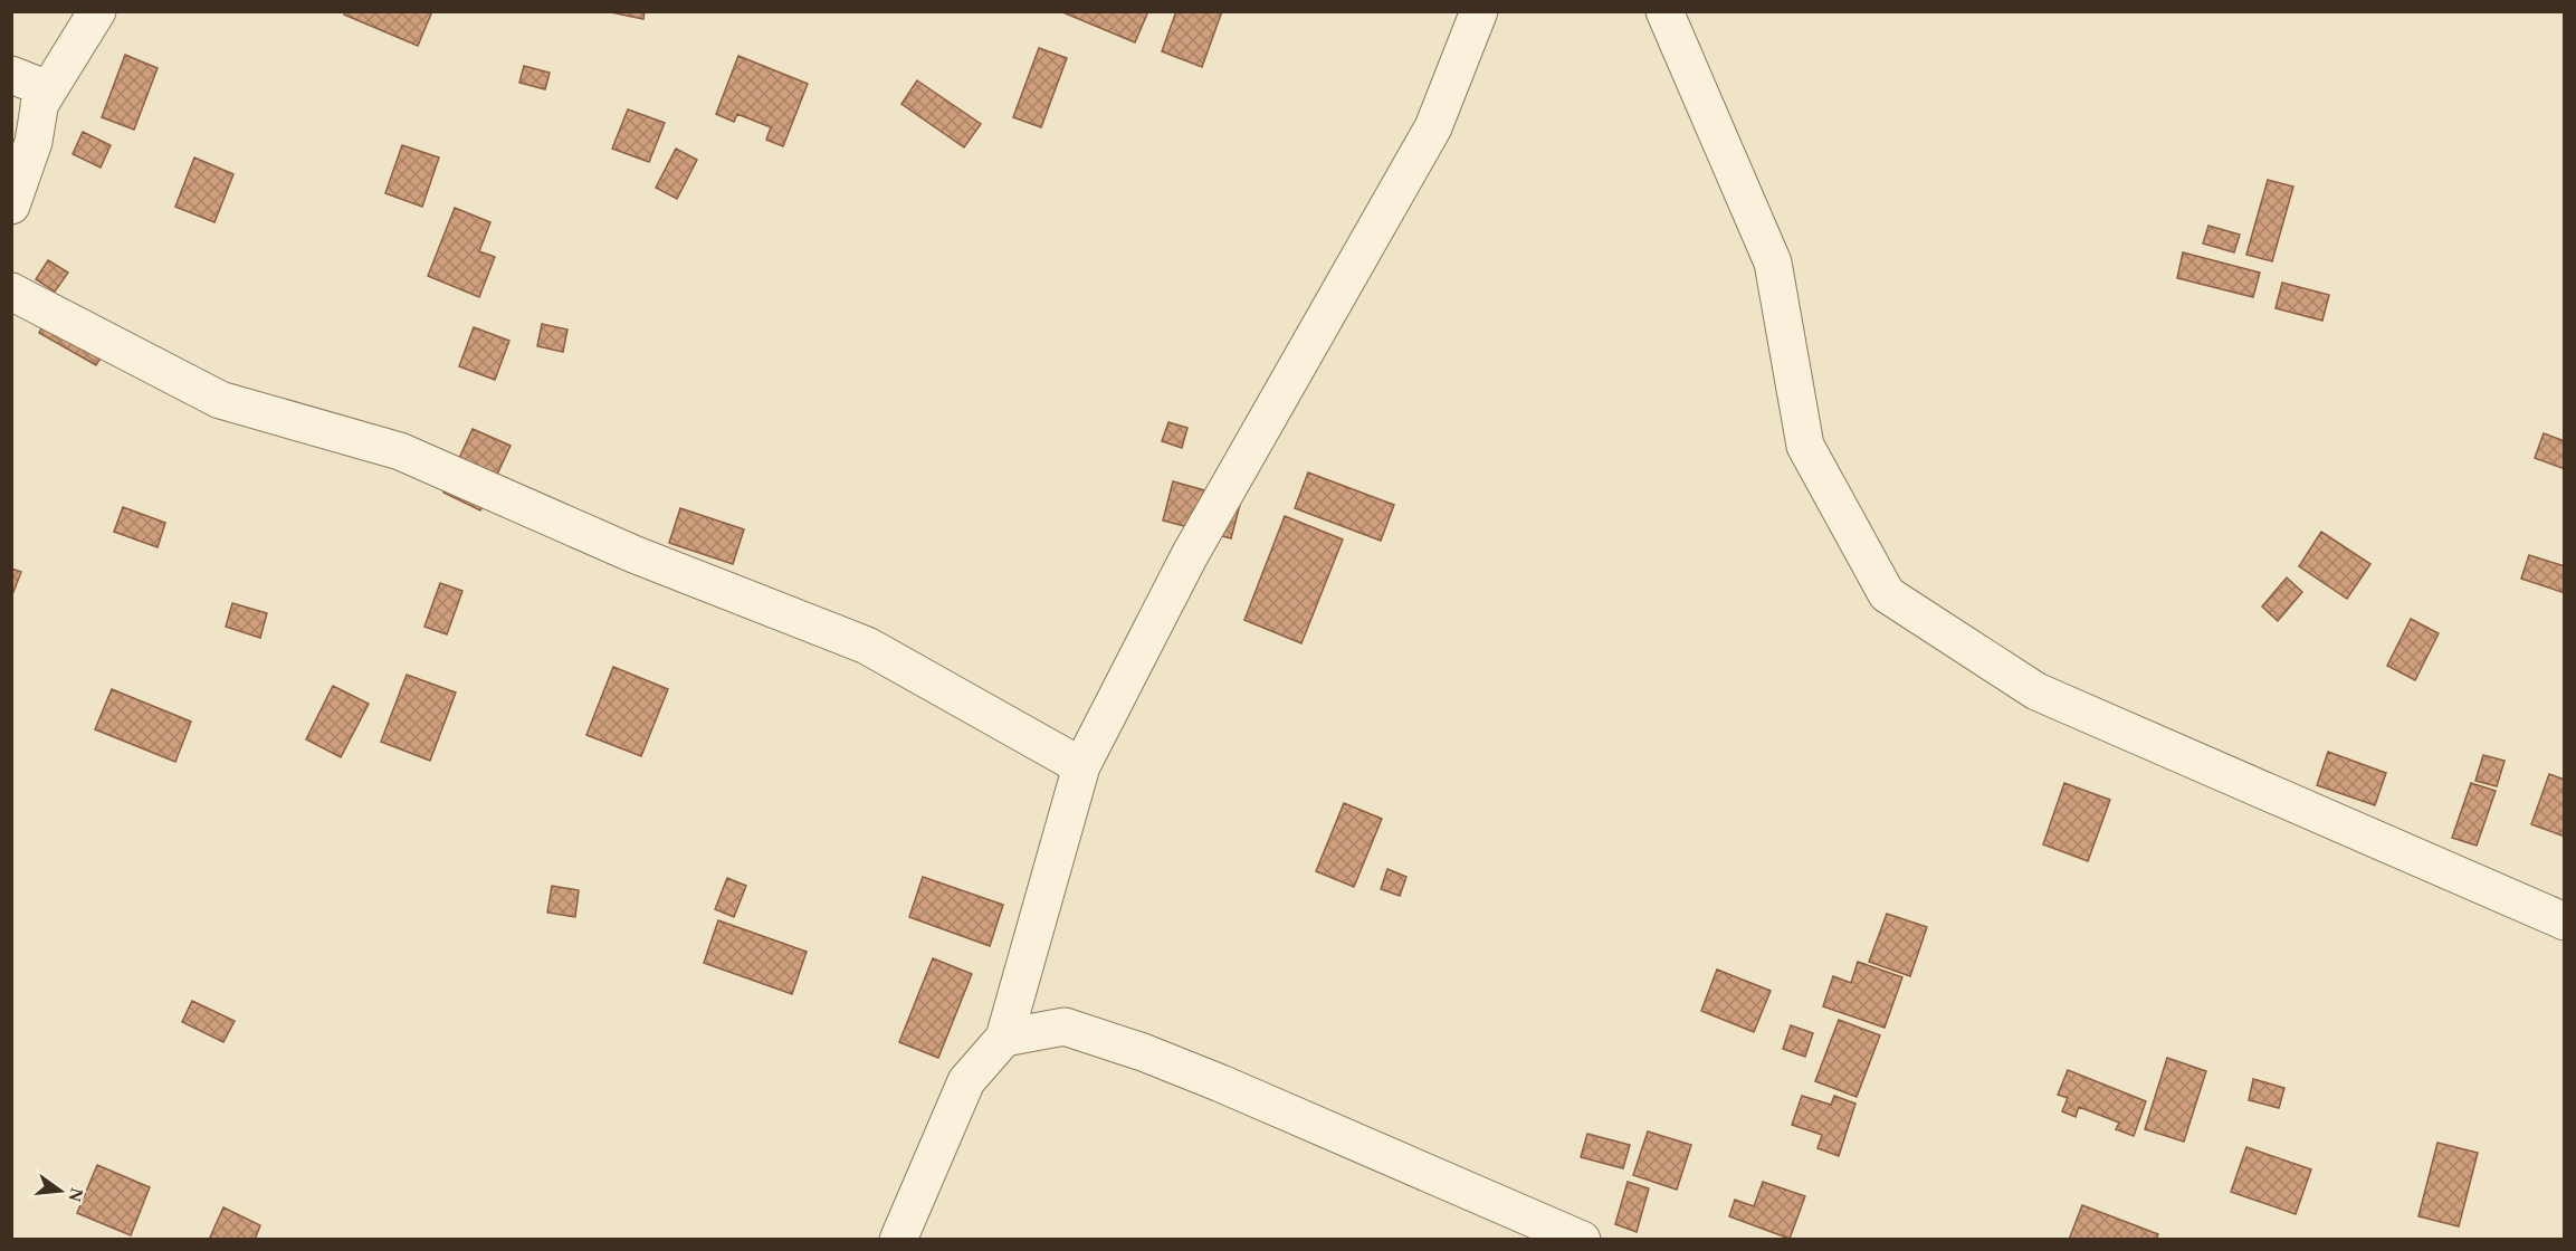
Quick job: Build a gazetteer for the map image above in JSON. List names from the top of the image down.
{
  "north": "right"
}
